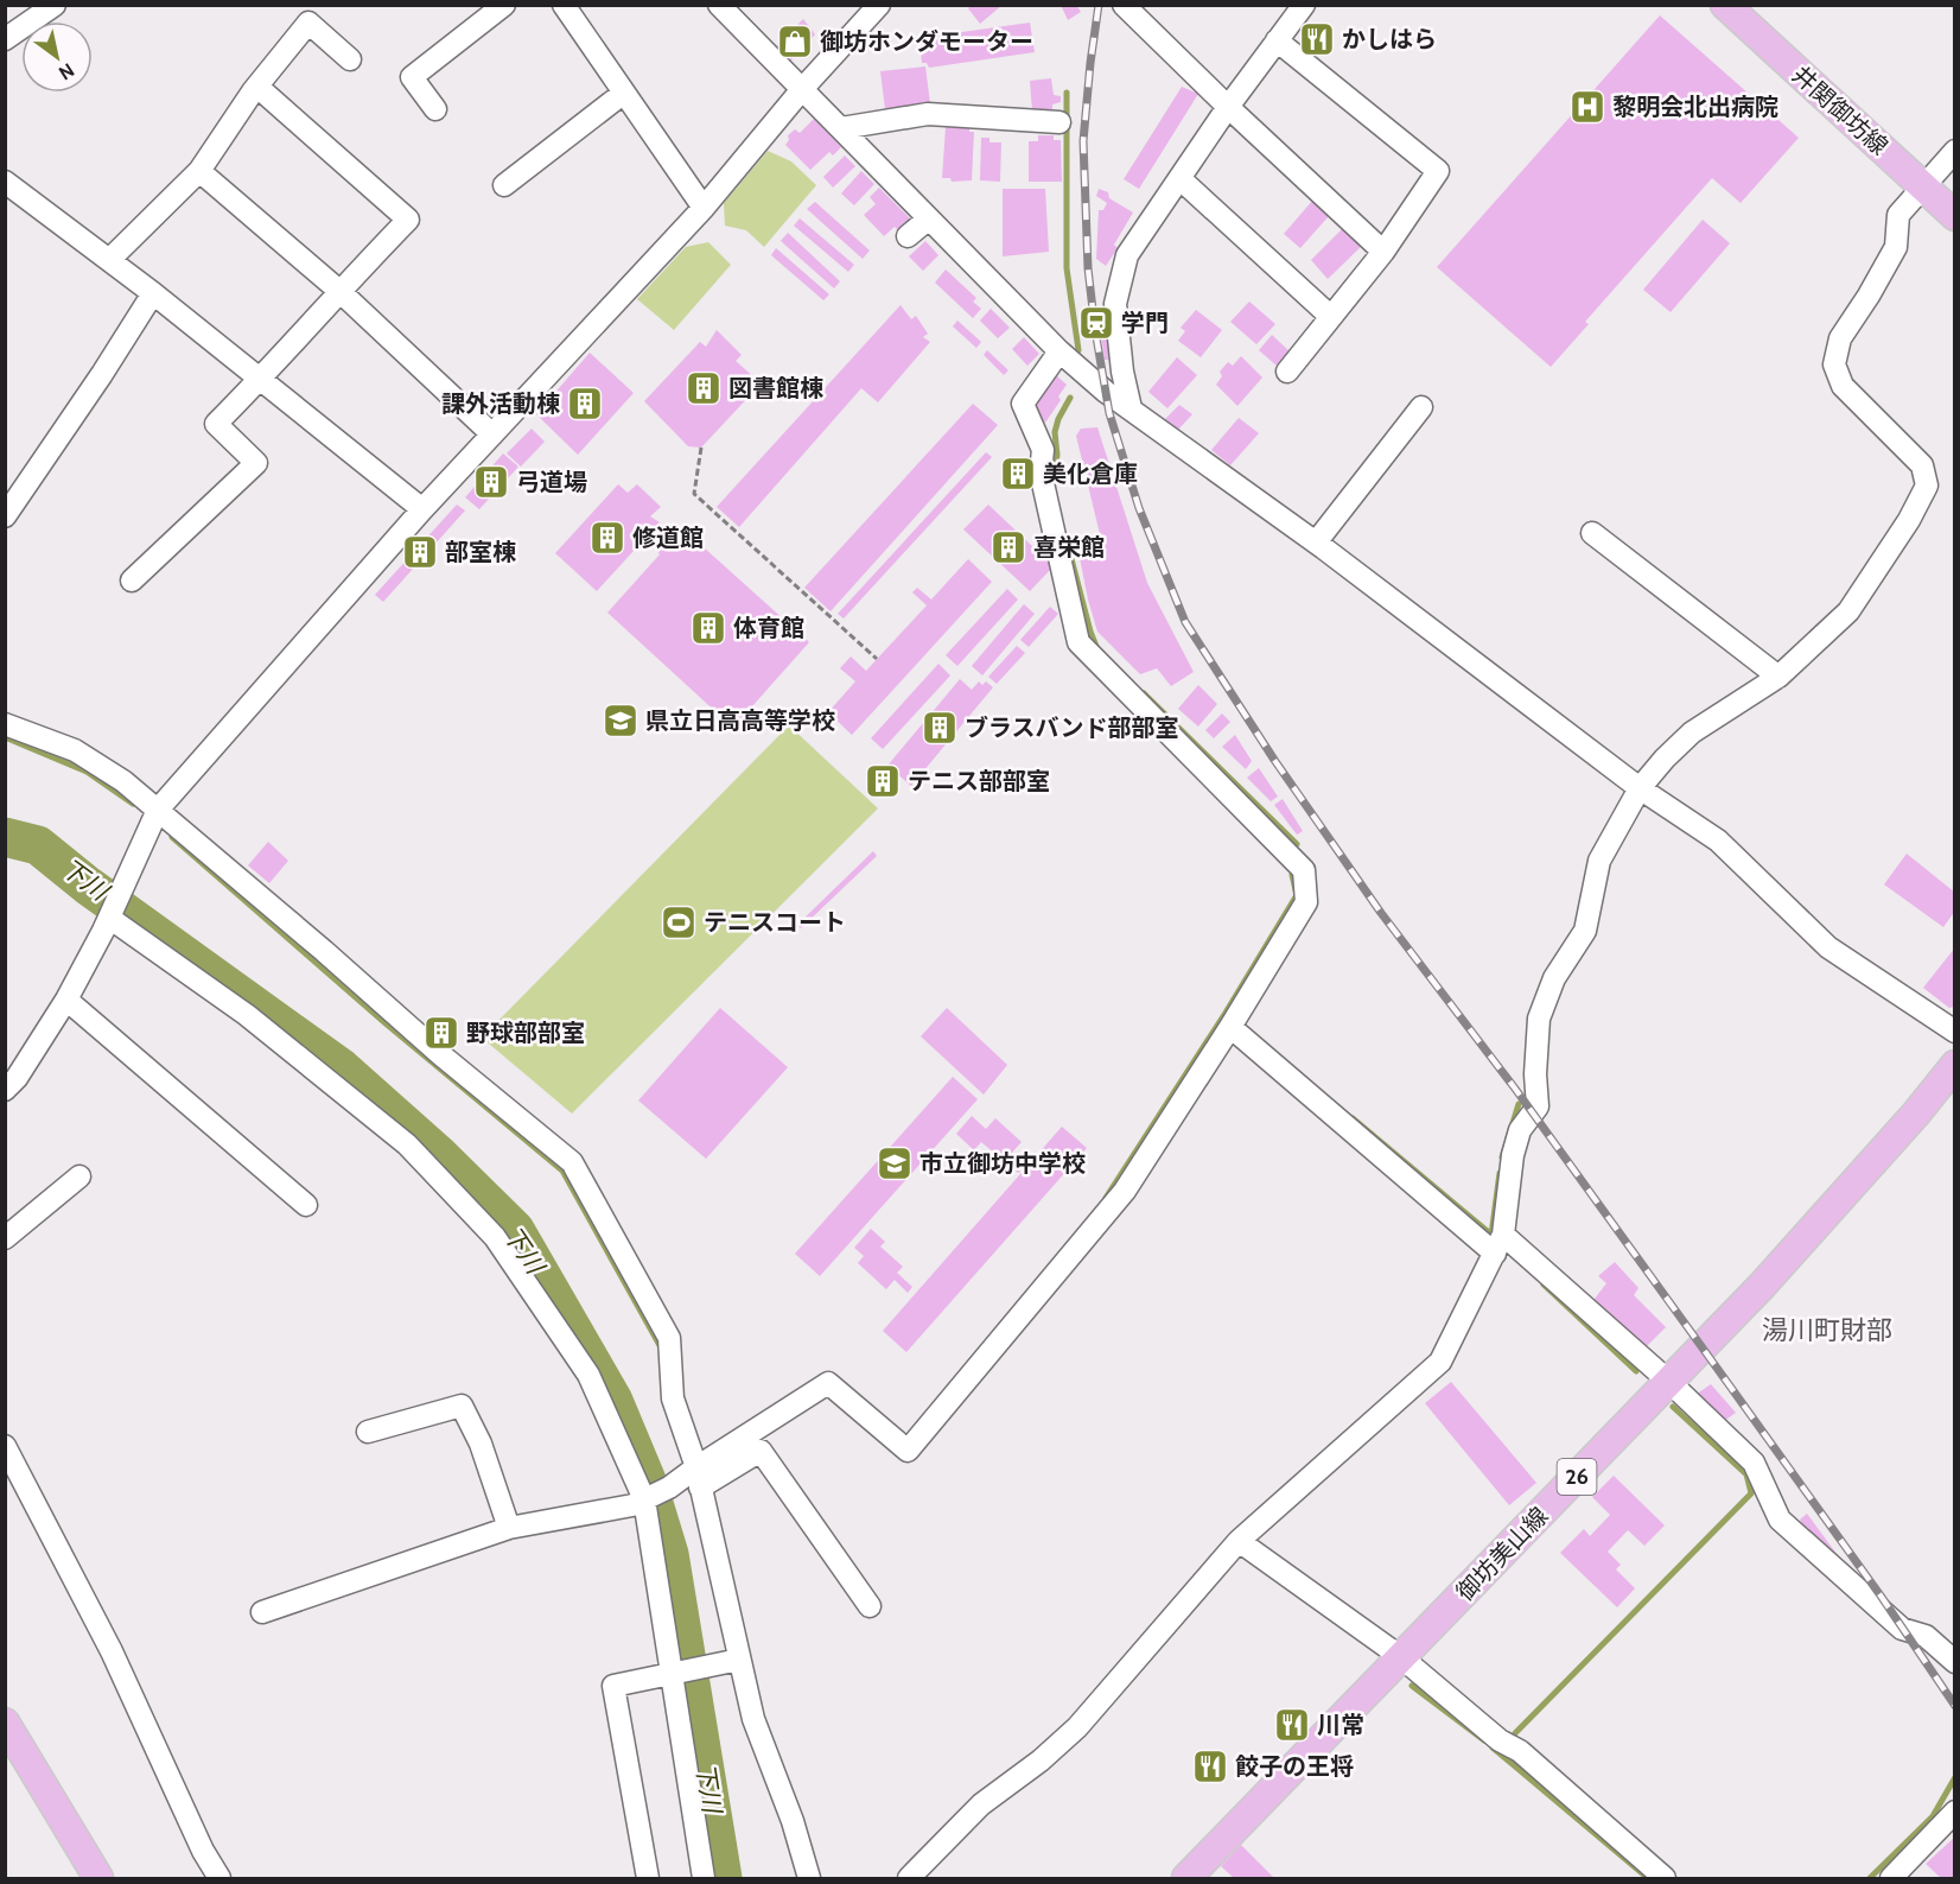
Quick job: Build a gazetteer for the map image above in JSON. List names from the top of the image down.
{
  "streets": {
    "main road": ["井関御坊線", "26", "御坊美山線"]
  },
  "districts": ["湯川町財部"],
  "water": ["下川"],
  "places": {
    "restaurant": ["かしはら", "川常", "餃子の王将"],
    "shop": ["御坊ホンダモーター"],
    "hospital": ["黎明会北出病院"],
    "station": ["学門"],
    "building": [
      "図書館棟",
      "課外活動棟",
      "美化倉庫",
      "弓道場",
      "修道館",
      "喜栄館",
      "部室棟",
      "体育館",
      "ブラスバンド部部室",
      "テニス部部室",
      "野球部部室"
    ],
    "school or university": ["県立日高高等学校", "市立御坊中学校"],
    "sports": ["テニスコート"]
  },
  "north": "bottom right"
}
